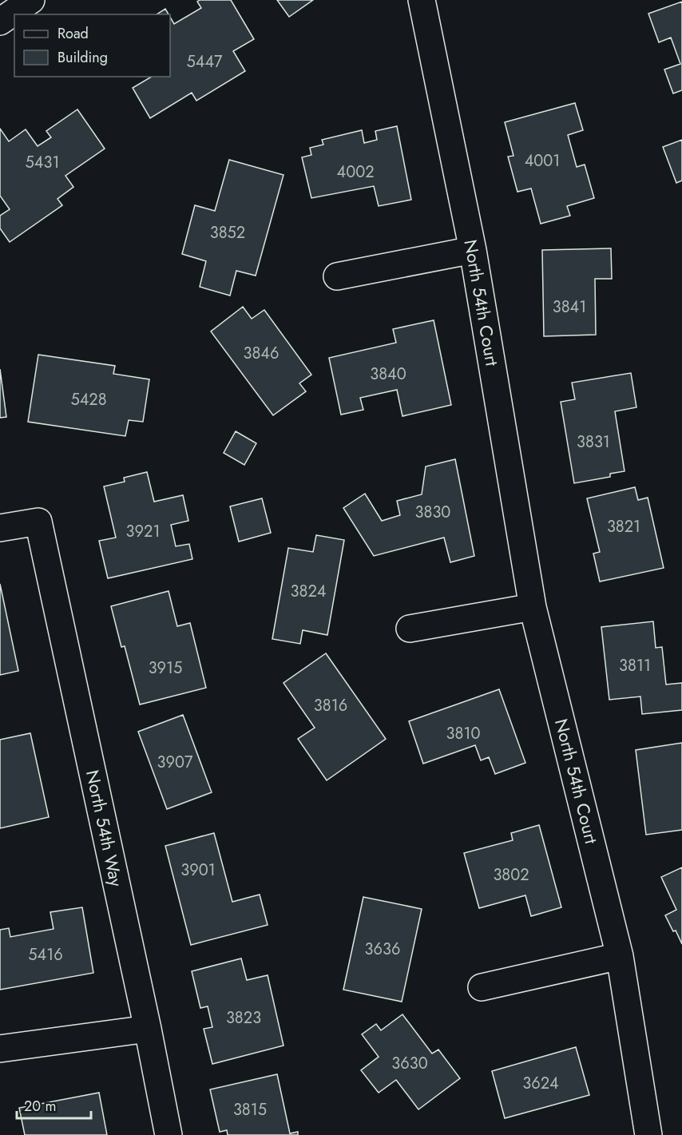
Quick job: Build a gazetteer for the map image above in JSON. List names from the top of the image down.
{
  "streets": {
    "street": ["North 54th Court", "North 54th Way"]
  },
  "house_numbers": [
    "5447",
    "4001",
    "5431",
    "4002",
    "3852",
    "3841",
    "3846",
    "3840",
    "5428",
    "3831",
    "3830",
    "3821",
    "3921",
    "3824",
    "3811",
    "3915",
    "3816",
    "3810",
    "3907",
    "3901",
    "3802",
    "3636",
    "5416",
    "3823",
    "3630",
    "3624",
    "3815"
  ],
  "legend": ["Road", "Building"],
  "scale_bar": "20 m"
}
